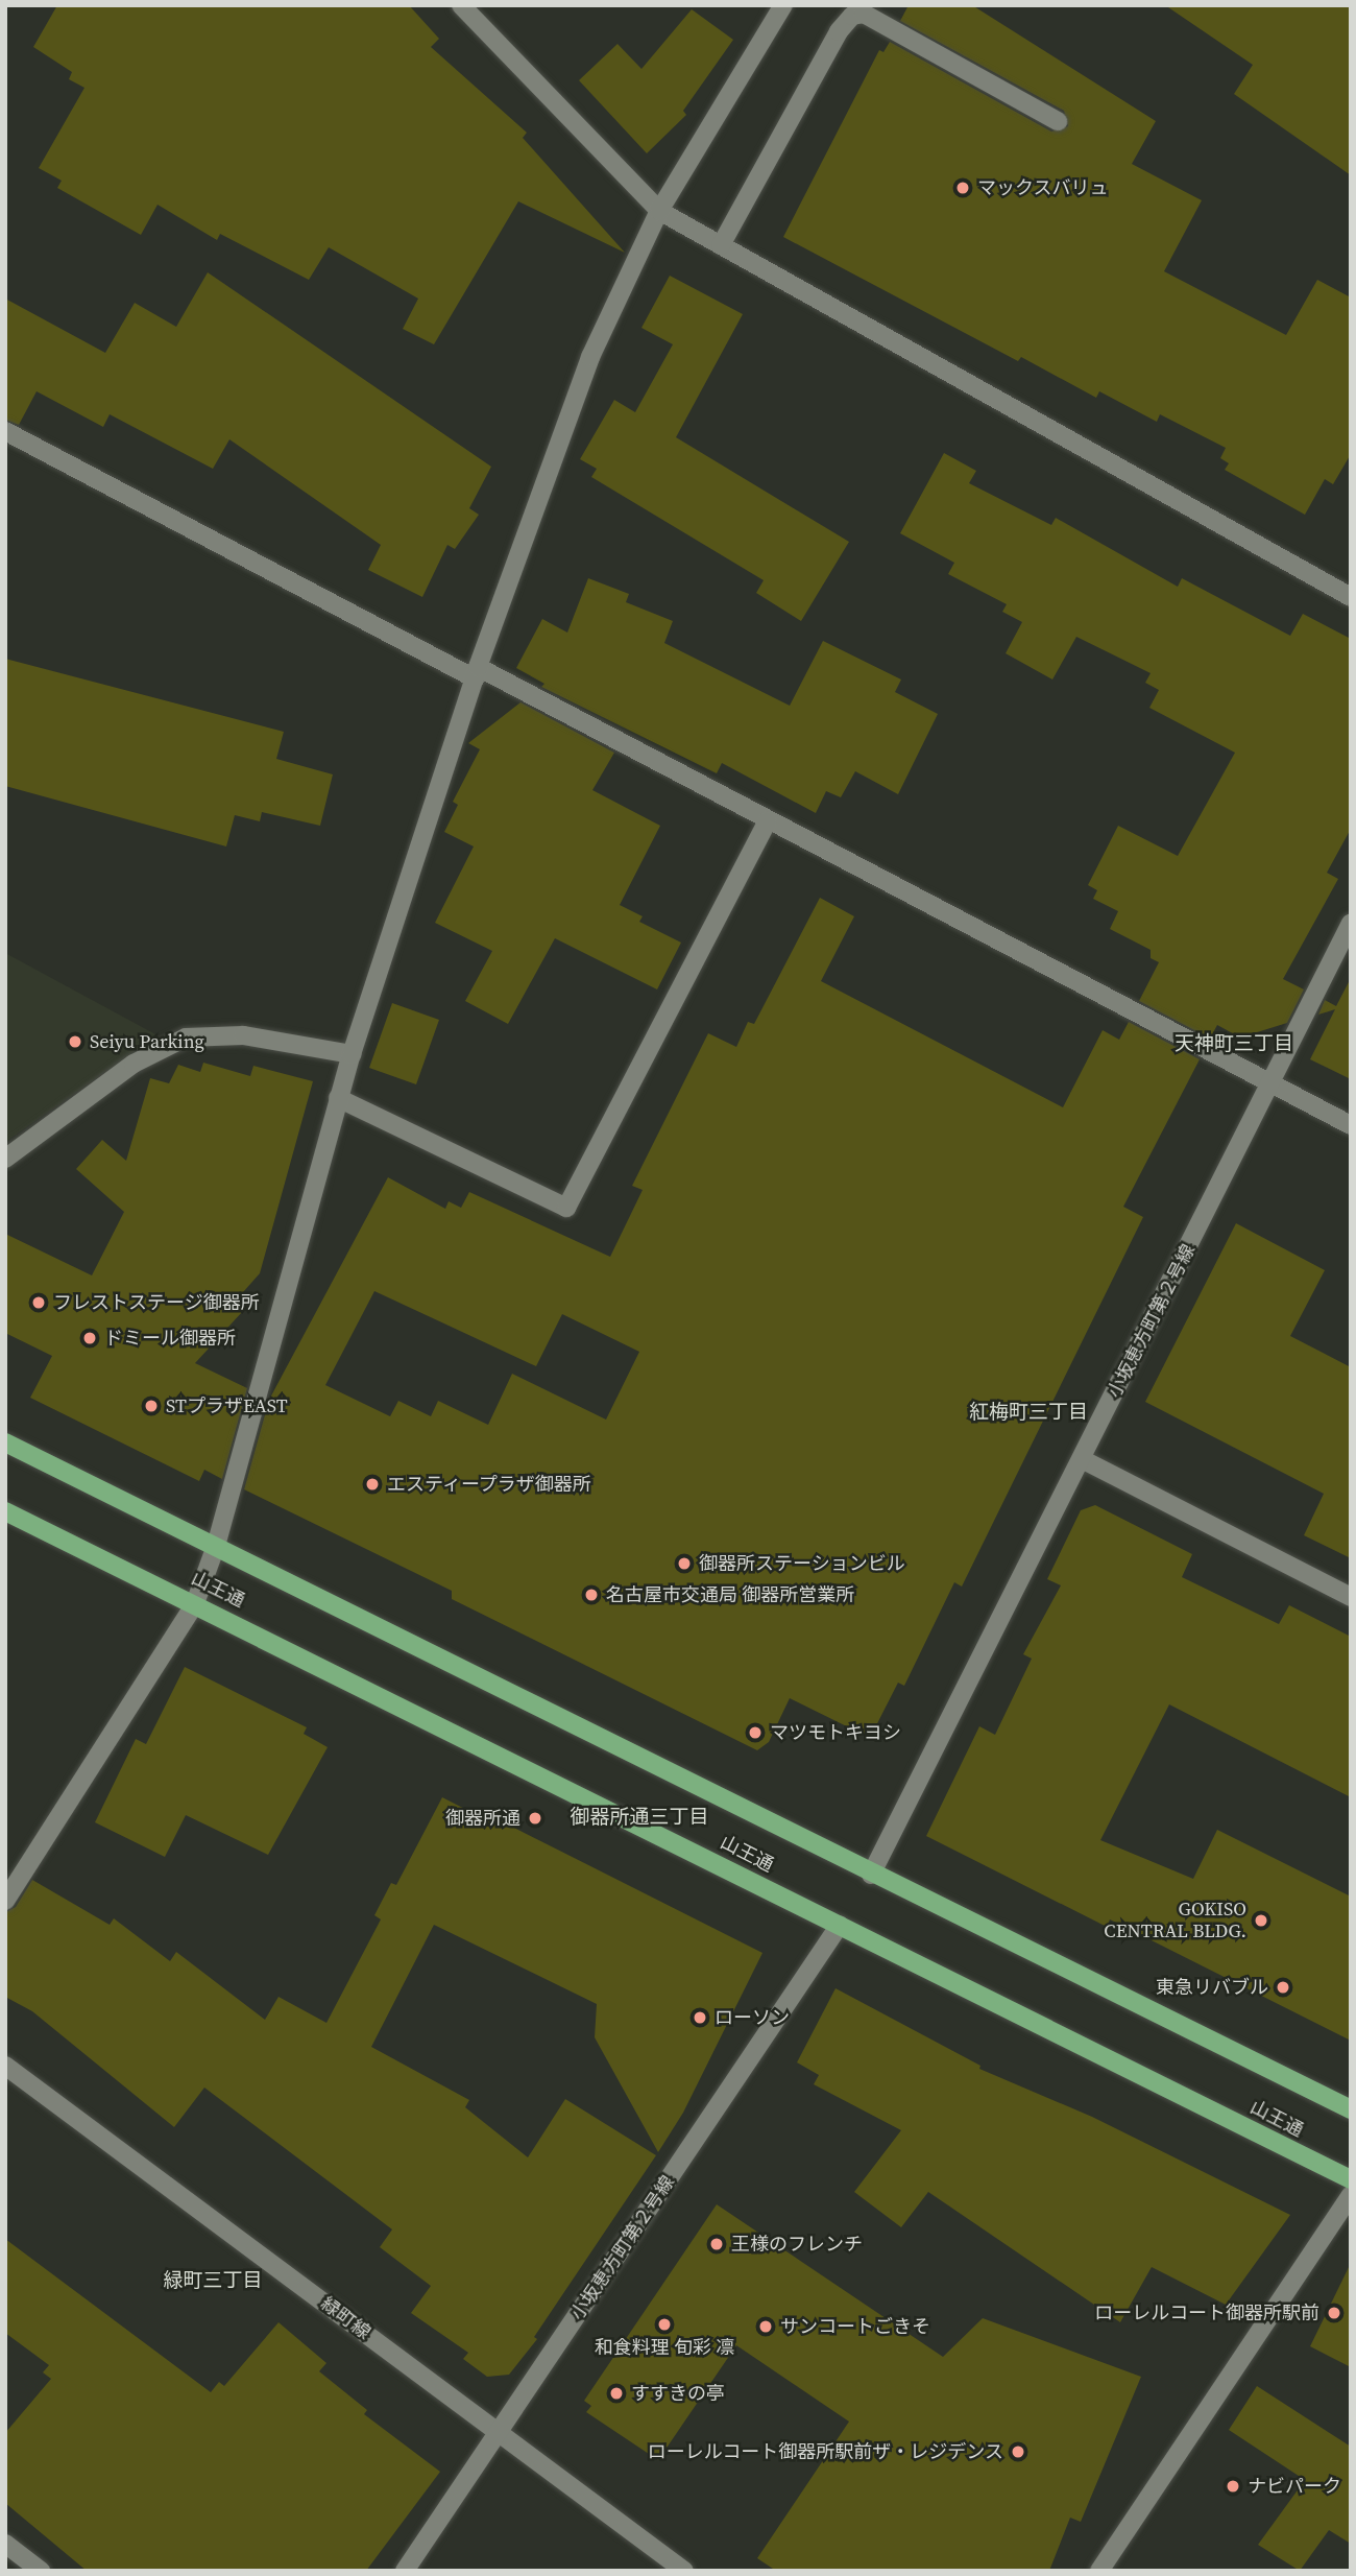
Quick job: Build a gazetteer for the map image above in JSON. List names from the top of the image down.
{
  "streets": {
    "main road": ["山王通"],
    "street": ["小坂恵方町第２号線", "緑町線"]
  },
  "crossings": [
    ["小坂恵方町第２号線", "山王通"],
    ["小坂恵方町第２号線", "緑町線"]
  ],
  "districts": [
    "天神町三丁目",
    "紅梅町三丁目",
    "御器所通三丁目",
    "緑町三丁目"
  ],
  "places": [
    "マックスバリュ",
    "Seiyu Parking",
    "フレストステージ御器所",
    "ドミール御器所",
    "STプラザEAST",
    "エスティープラザ御器所",
    "御器所ステーションビル",
    "名古屋市交通局 御器所営業所",
    "マツモトキヨシ",
    "御器所通",
    "GOKISO CENTRAL BLDG.",
    "東急リバブル",
    "ローソン",
    "王様のフレンチ",
    "ローレルコート御器所駅前",
    "和食料理 旬彩 凛",
    "サンコートごきそ",
    "すすきの亭",
    "ローレルコート御器所駅前ザ・レジデンス",
    "ナビパーク"
  ]
}
